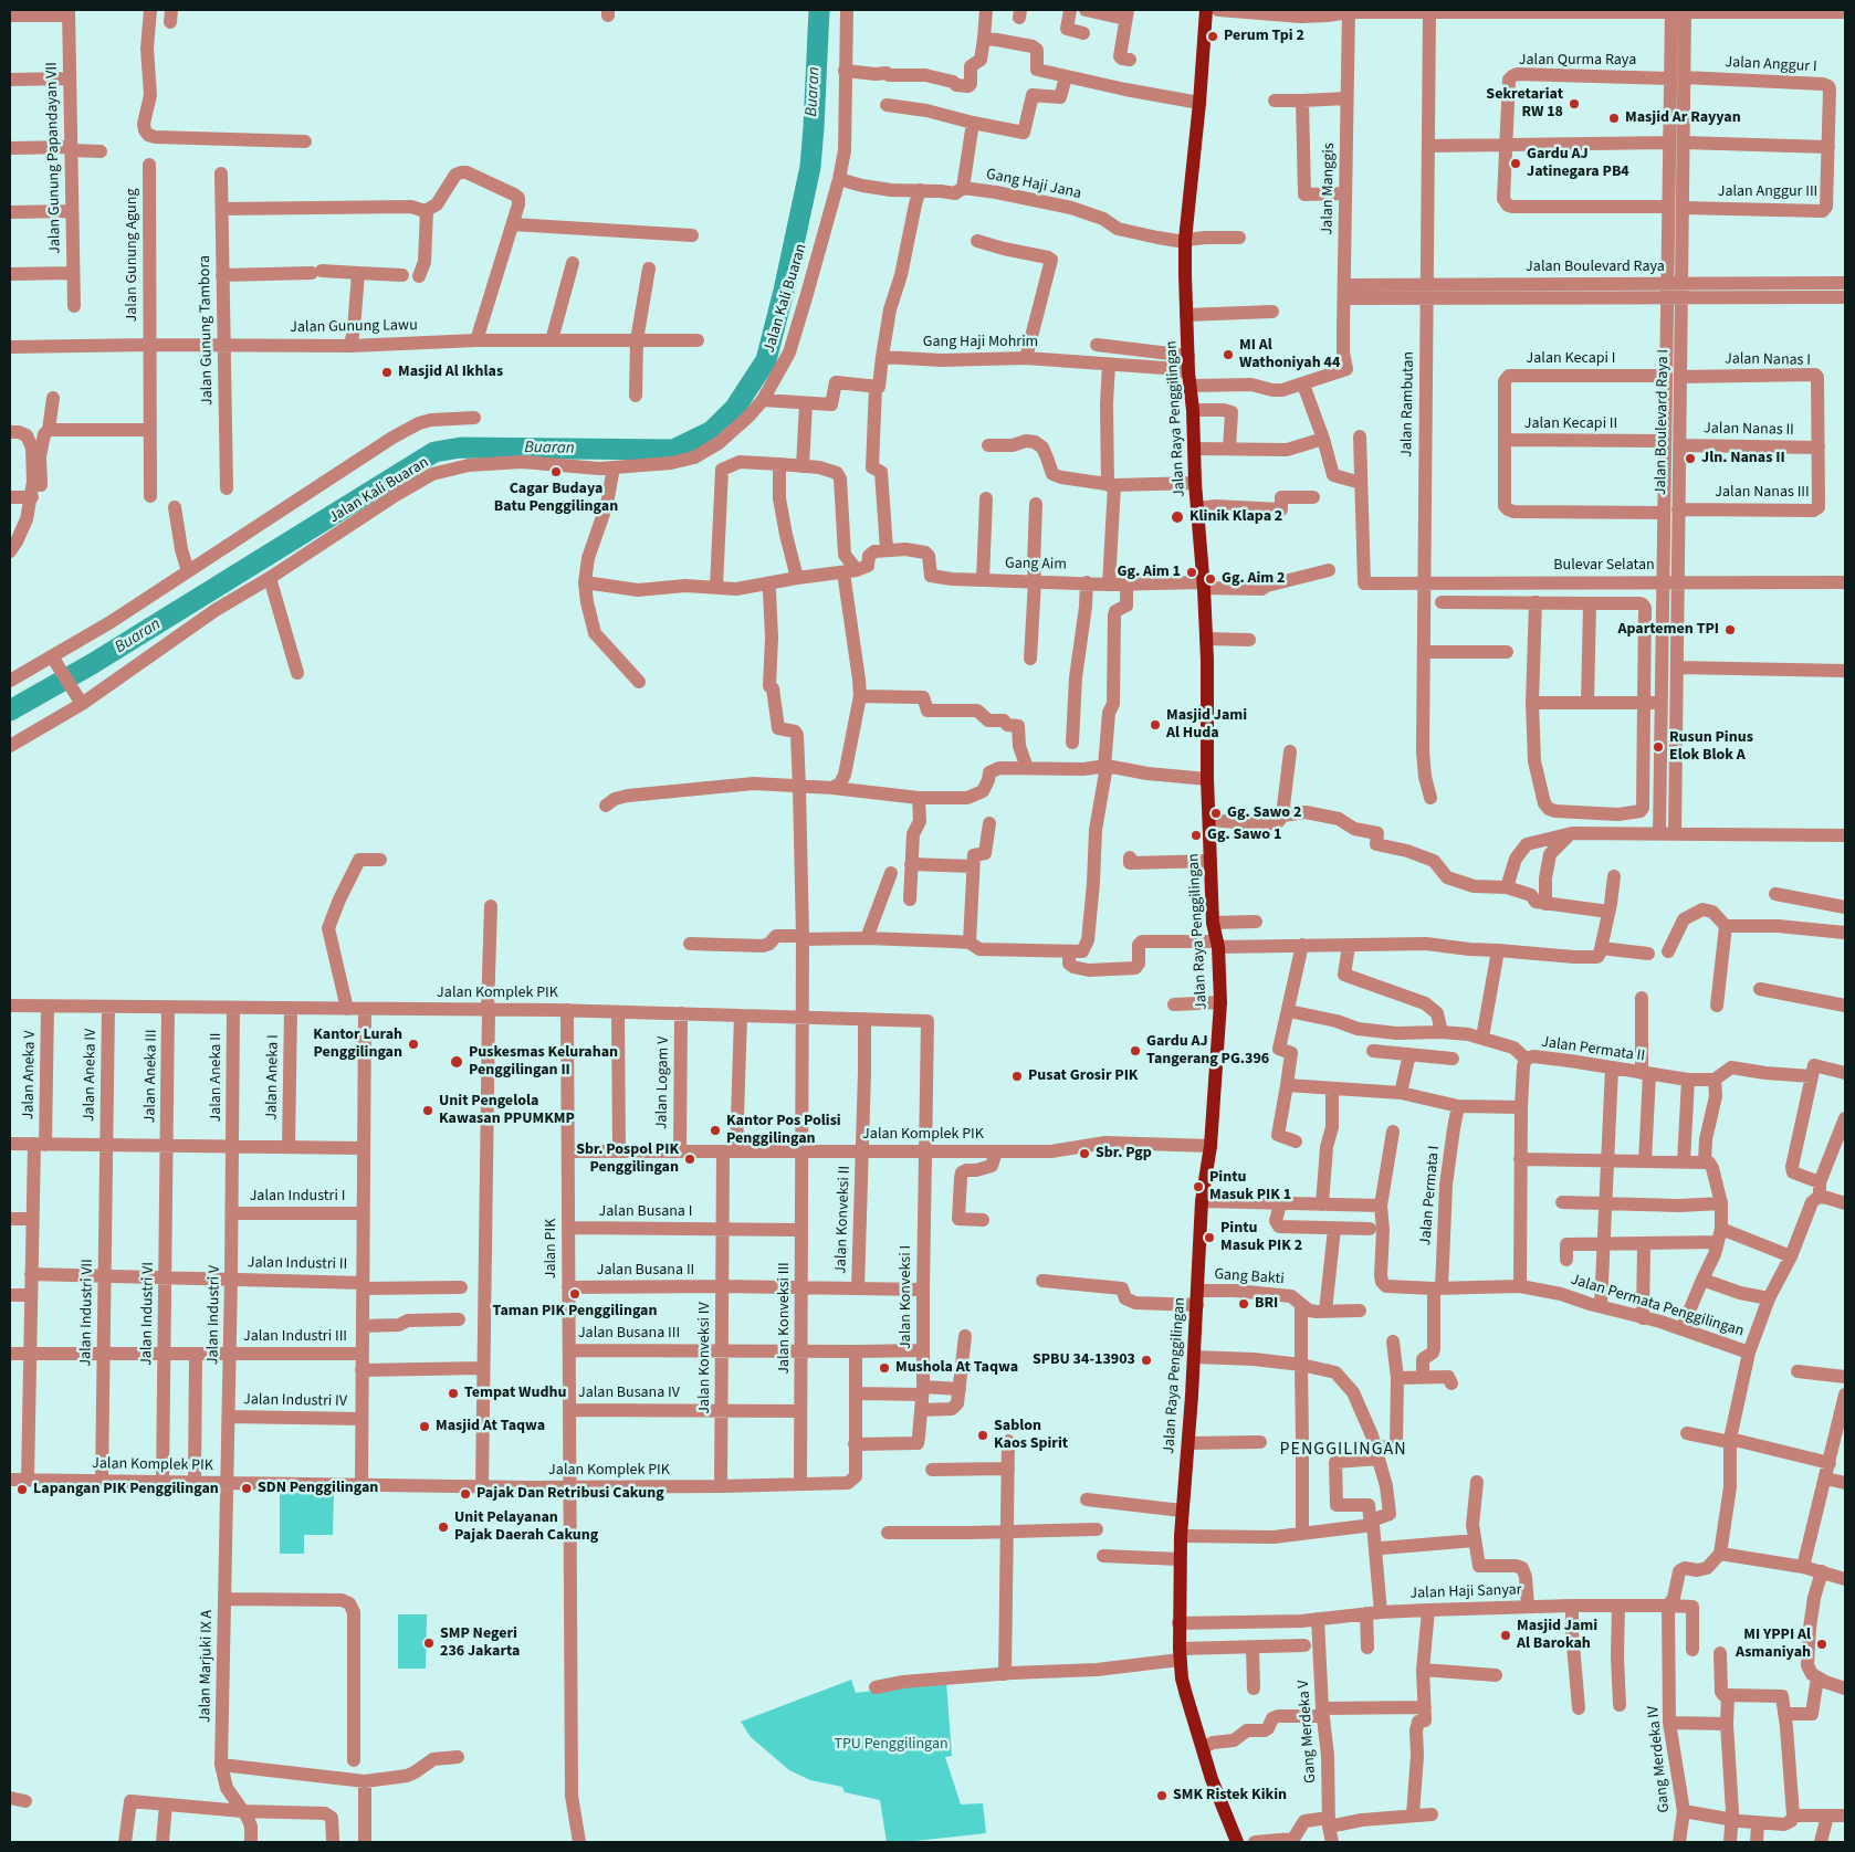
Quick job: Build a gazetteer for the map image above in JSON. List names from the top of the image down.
{
  "streets": {
    "main road": ["Jalan Raya Penggilingan"],
    "street": [
      "Jalan Qurma Raya",
      "Jalan Anggur I",
      "Jalan Gunung Papandayan VII",
      "Gang Haji Jana",
      "Jalan Manggis",
      "Jalan Anggur III",
      "Jalan Gunung Agung",
      "Jalan Boulevard Raya",
      "Jalan Kali Buaran",
      "Jalan Gunung Lawu",
      "Jalan Gunung Tambora",
      "Gang Haji Mohrim",
      "Jalan Kecapi I",
      "Jalan Nanas I",
      "Jalan Rambutan",
      "Jalan Boulevard Raya I",
      "Jalan Kecapi II",
      "Jalan Nanas II",
      "Jalan Nanas III",
      "Gang Aim",
      "Bulevar Selatan",
      "Jalan Komplek PIK",
      "Jalan Permata II",
      "Jalan Aneka V",
      "Jalan Aneka IV",
      "Jalan Aneka III",
      "Jalan Aneka II",
      "Jalan Aneka I",
      "Jalan Logam V",
      "Jalan Permata I",
      "Jalan Industri I",
      "Jalan Busana I",
      "Jalan Konveksi II",
      "Jalan PIK",
      "Jalan Industri II",
      "Jalan Busana II",
      "Gang Bakti",
      "Jalan Konveksi I",
      "Jalan Permata Penggilingan",
      "Jalan Industri VII",
      "Jalan Industri VI",
      "Jalan Industri V",
      "Jalan Konveksi III",
      "Jalan Busana III",
      "Jalan Industri III",
      "Jalan Konveksi IV",
      "Jalan Busana IV",
      "Jalan Industri IV",
      "Jalan Haji Sanyar",
      "Jalan Marjuki IX A",
      "Gang Merdeka V",
      "Gang Merdeka IV"
    ]
  },
  "crossings": [
    ["Jalan Qurma Raya", "Jalan Anggur I"],
    ["Jalan Qurma Raya", "Jalan Anggur III"],
    ["Jalan Qurma Raya", "Jalan Boulevard Raya I"],
    ["Jalan Anggur I", "Jalan Anggur III"],
    ["Jalan Anggur I", "Jalan Boulevard Raya I"],
    ["Gang Haji Jana", "Jalan Kali Buaran"],
    ["Gang Haji Jana", "Jalan Raya Penggilingan"],
    ["Jalan Manggis", "Jalan Boulevard Raya"],
    ["Jalan Manggis", "Gang Haji Mohrim"],
    ["Jalan Anggur III", "Jalan Boulevard Raya I"],
    ["Jalan Gunung Agung", "Jalan Gunung Lawu"],
    ["Jalan Boulevard Raya", "Jalan Rambutan"],
    ["Jalan Boulevard Raya", "Jalan Boulevard Raya I"],
    ["Jalan Gunung Lawu", "Jalan Gunung Tambora"],
    ["Gang Haji Mohrim", "Jalan Raya Penggilingan"],
    ["Jalan Kecapi I", "Jalan Nanas I"],
    ["Jalan Kecapi I", "Jalan Boulevard Raya I"],
    ["Jalan Kecapi I", "Jalan Kecapi II"],
    ["Jalan Nanas I", "Jalan Boulevard Raya I"],
    ["Jalan Nanas I", "Jalan Nanas II"],
    ["Jalan Nanas I", "Jalan Nanas III"],
    ["Jalan Rambutan", "Bulevar Selatan"],
    ["Jalan Raya Penggilingan", "Gang Aim"],
    ["Jalan Raya Penggilingan", "Jalan Komplek PIK"],
    ["Jalan Raya Penggilingan", "Gang Bakti"],
    ["Jalan Raya Penggilingan", "Jalan Haji Sanyar"],
    ["Jalan Boulevard Raya I", "Jalan Kecapi II"],
    ["Jalan Boulevard Raya I", "Jalan Nanas II"],
    ["Jalan Boulevard Raya I", "Jalan Nanas III"],
    ["Jalan Boulevard Raya I", "Bulevar Selatan"],
    ["Jalan Kecapi II", "Jalan Nanas II"],
    ["Jalan Nanas II", "Jalan Nanas III"],
    ["Jalan Komplek PIK", "Jalan Aneka V"],
    ["Jalan Komplek PIK", "Jalan Aneka IV"],
    ["Jalan Komplek PIK", "Jalan Aneka III"],
    ["Jalan Komplek PIK", "Jalan Aneka II"],
    ["Jalan Komplek PIK", "Jalan Aneka I"],
    ["Jalan Komplek PIK", "Jalan Logam V"],
    ["Jalan Komplek PIK", "Jalan Konveksi II"],
    ["Jalan Komplek PIK", "Jalan PIK"],
    ["Jalan Komplek PIK", "Jalan Konveksi I"],
    ["Jalan Komplek PIK", "Jalan Industri VII"],
    ["Jalan Komplek PIK", "Jalan Industri VI"],
    ["Jalan Komplek PIK", "Jalan Industri V"],
    ["Jalan Komplek PIK", "Jalan Konveksi III"],
    ["Jalan Komplek PIK", "Jalan Konveksi IV"],
    ["Jalan Komplek PIK", "Jalan Marjuki IX A"],
    ["Jalan Permata II", "Jalan Permata Penggilingan"],
    ["Jalan Aneka V", "Jalan Industri III"],
    ["Jalan Aneka IV", "Jalan Industri VII"],
    ["Jalan Aneka III", "Jalan Industri VI"],
    ["Jalan Aneka II", "Jalan Industri V"],
    ["Jalan Permata I", "Jalan Permata Penggilingan"],
    ["Jalan Industri I", "Jalan Industri V"],
    ["Jalan Busana I", "Jalan PIK"],
    ["Jalan Busana I", "Jalan Konveksi IV"],
    ["Jalan Konveksi II", "Jalan Busana II"],
    ["Jalan PIK", "Jalan Busana II"],
    ["Jalan PIK", "Jalan Busana III"],
    ["Jalan PIK", "Jalan Busana IV"],
    ["Jalan Industri II", "Jalan Industri V"],
    ["Jalan Busana II", "Jalan Konveksi I"],
    ["Jalan Busana II", "Jalan Konveksi III"],
    ["Jalan Busana II", "Jalan Konveksi IV"],
    ["Jalan Konveksi I", "Jalan Busana III"],
    ["Jalan Industri VII", "Jalan Industri III"],
    ["Jalan Industri VI", "Jalan Industri III"],
    ["Jalan Industri V", "Jalan Industri III"],
    ["Jalan Industri V", "Jalan Industri IV"],
    ["Jalan Industri V", "Jalan Marjuki IX A"],
    ["Jalan Konveksi III", "Jalan Busana III"],
    ["Jalan Konveksi III", "Jalan Busana IV"],
    ["Jalan Busana III", "Jalan Konveksi IV"],
    ["Jalan Konveksi IV", "Jalan Busana IV"],
    ["Jalan Haji Sanyar", "Gang Merdeka V"],
    ["Jalan Haji Sanyar", "Gang Merdeka IV"]
  ],
  "districts": ["PENGGILINGAN"],
  "water": ["Buaran"],
  "parks": ["TPU Penggilingan"],
  "places": [
    "Perum Tpi 2",
    "Sekretariat RW 18",
    "Masjid Ar Rayyan",
    "Gardu AJ Jatinegara PB4",
    "MI Al Wathoniyah 44",
    "Masjid Al Ikhlas",
    "Jln. Nanas II",
    "Cagar Budaya Batu Penggilingan",
    "Klinik Klapa 2",
    "Gg. Aim 1",
    "Gg. Aim 2",
    "Apartemen TPI",
    "Masjid Jami Al Huda",
    "Rusun Pinus Elok Blok A",
    "Gg. Sawo 2",
    "Gg. Sawo 1",
    "Kantor Lurah Penggilingan",
    "Gardu AJ Tangerang PG.396",
    "Puskesmas Kelurahan Penggilingan II",
    "Pusat Grosir PIK",
    "Unit Pengelola Kawasan PPUMKMP",
    "Kantor Pos Polisi Penggilingan",
    "Sbr. Pgp",
    "Sbr. Pospol PIK Penggilingan",
    "Pintu Masuk PIK 1",
    "Pintu Masuk PIK 2",
    "Taman PIK Penggilingan",
    "BRI",
    "SPBU 34-13903",
    "Mushola At Taqwa",
    "Tempat Wudhu",
    "Masjid At Taqwa",
    "Sablon Kaos Spirit",
    "SDN Penggilingan",
    "Lapangan PIK Penggilingan",
    "Pajak Dan Retribusi Cakung",
    "Unit Pelayanan Pajak Daerah Cakung",
    "Masjid Jami Al Barokah",
    "SMP Negeri 236 Jakarta",
    "MI YPPI Al Asmaniyah",
    "SMK Ristek Kikin"
  ]
}
